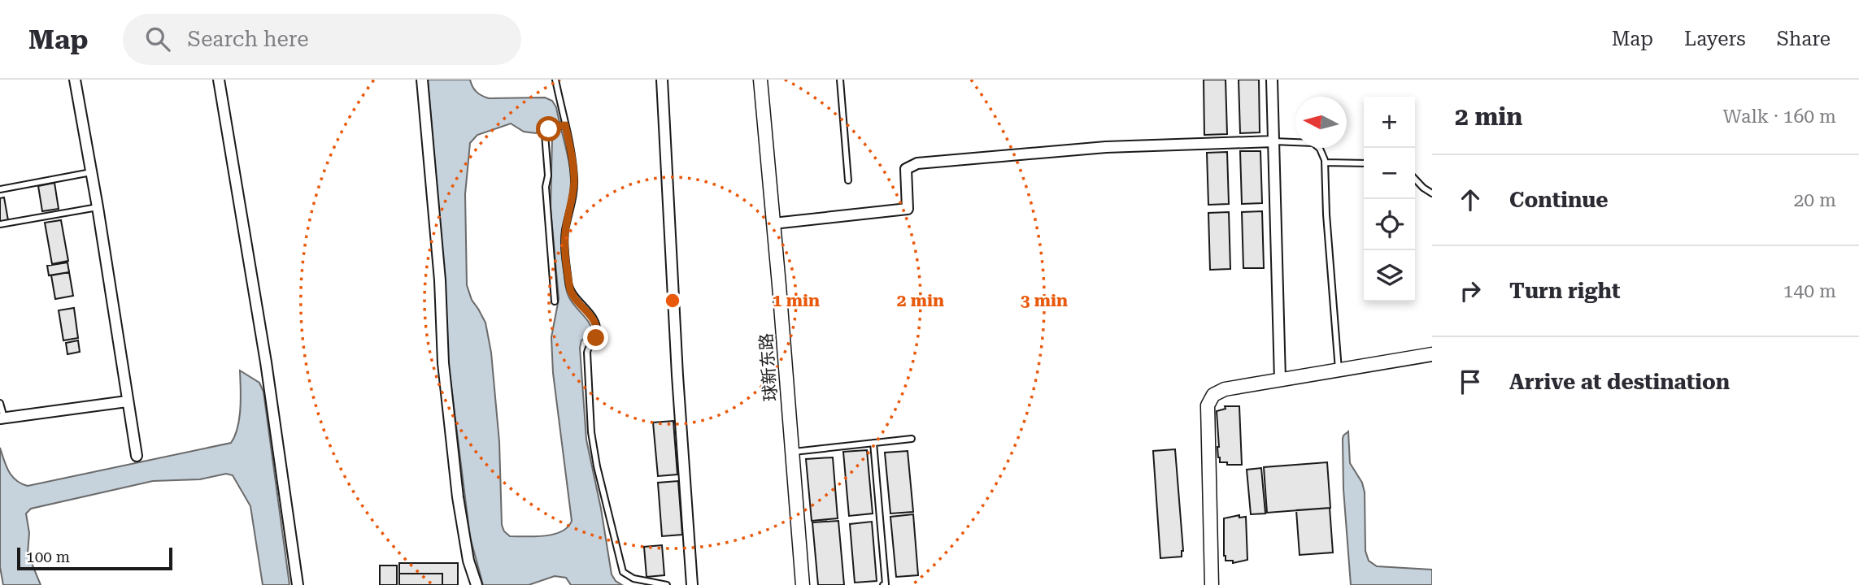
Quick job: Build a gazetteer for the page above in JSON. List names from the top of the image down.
{
  "streets": {
    "street": ["球新东路"]
  },
  "scale_bar": "100 m",
  "north": "left",
  "page": {
    "header": "Map",
    "search": "Search here",
    "nav": ["Map", "Layers", "Share"],
    "heading": ["2 min", "Walk · 160 m"],
    "map_buttons": ["+", "−"],
    "list": [
      ["Continue", "20 m"],
      ["Turn right", "140 m"],
      "Arrive at destination"
    ],
    "scale": "100 m"
  },
  "rings": ["1 min", "2 min", "3 min"]
}
